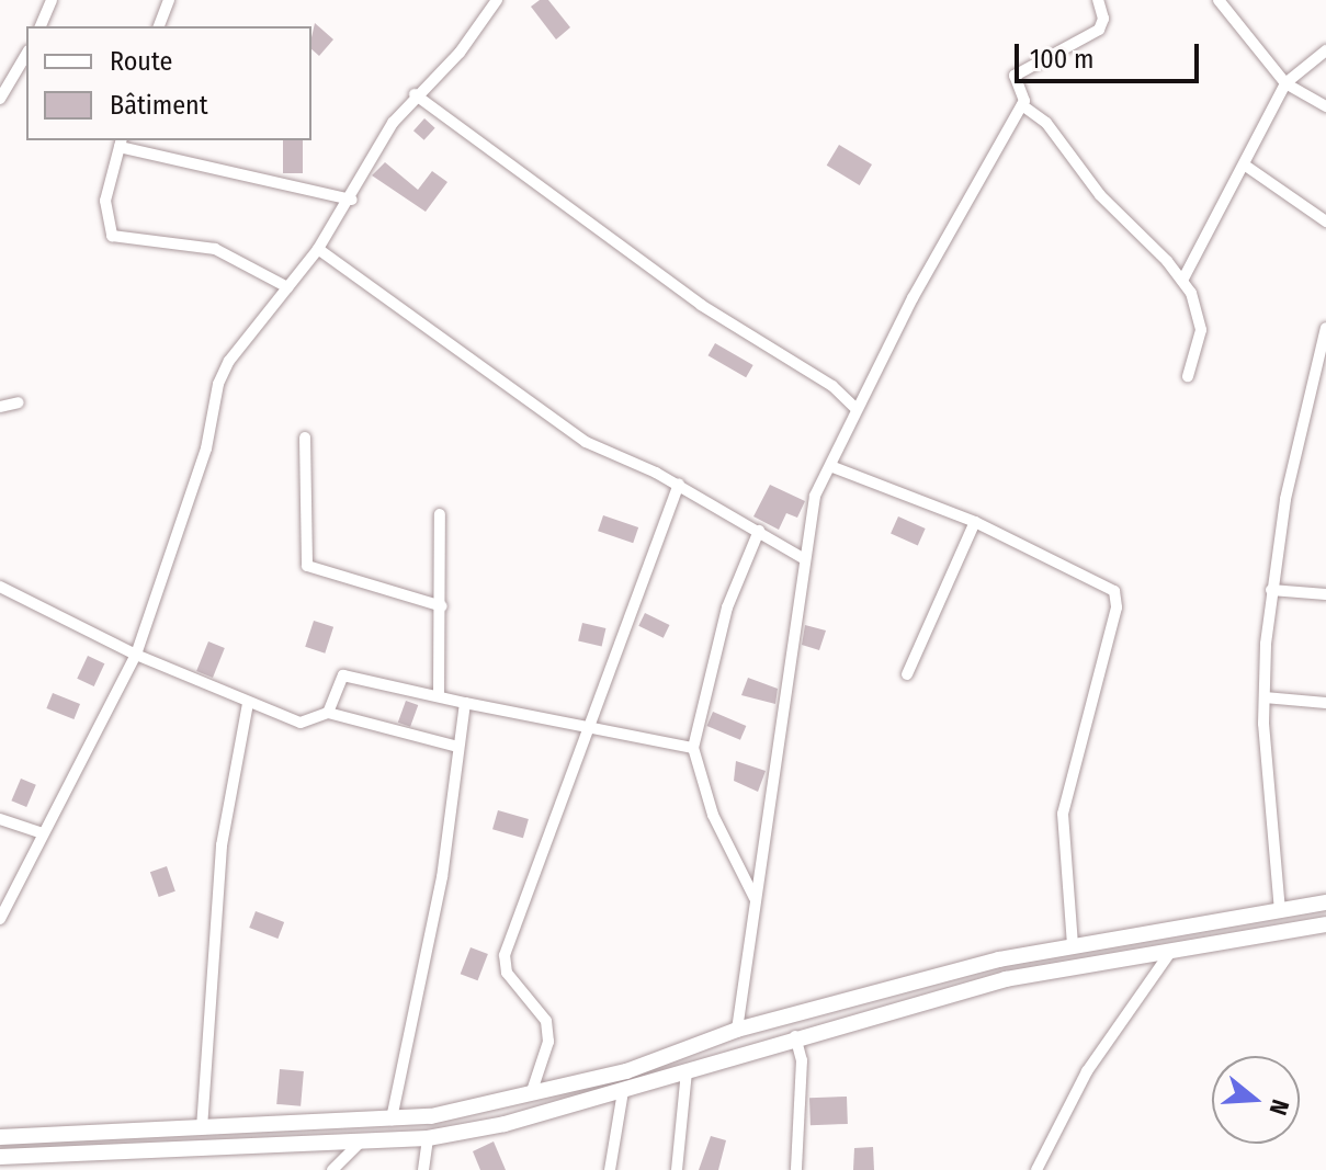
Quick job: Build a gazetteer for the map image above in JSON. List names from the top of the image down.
{
  "legend": ["Route", "Bâtiment"],
  "scale_bar": "100 m",
  "north": "right"
}
